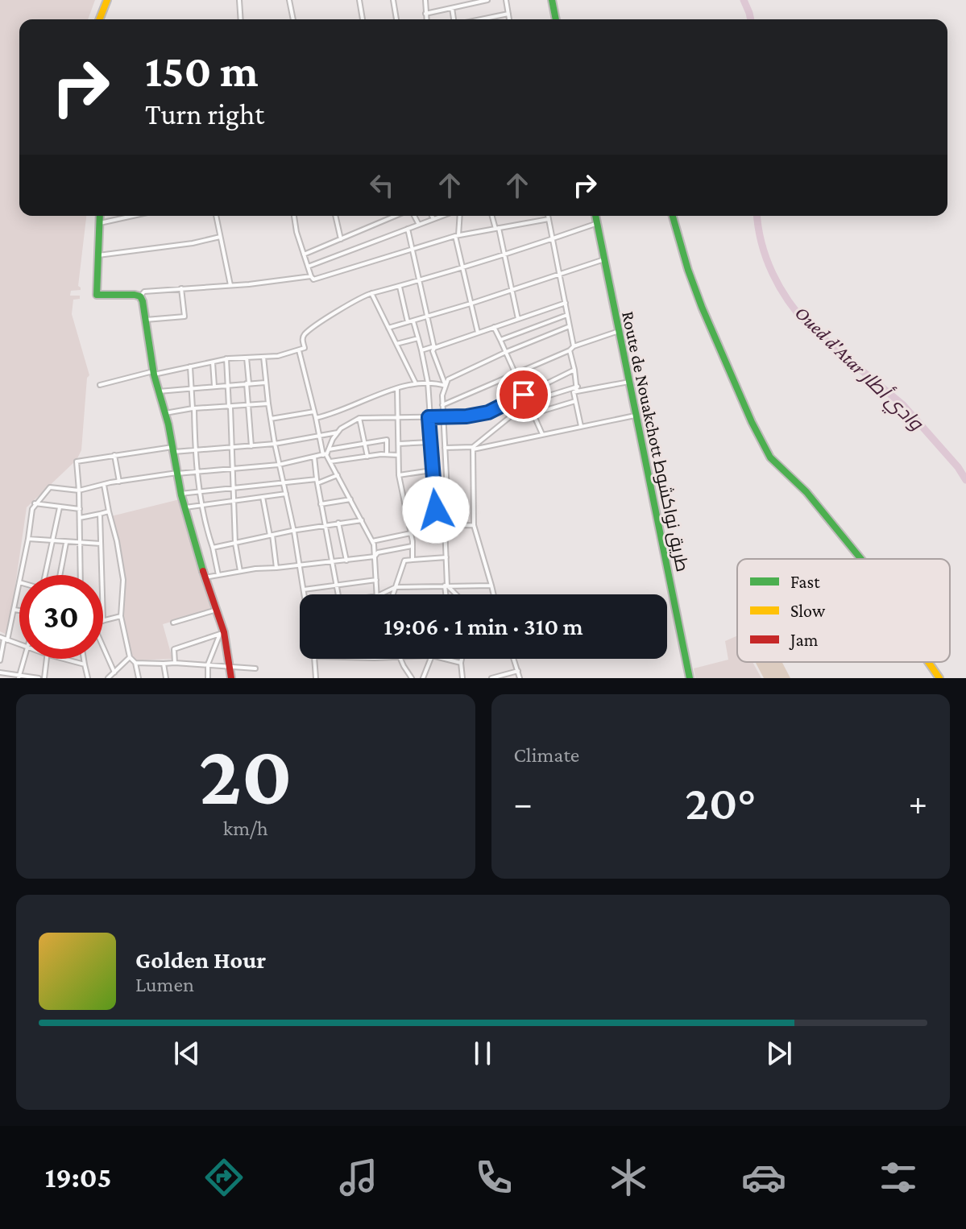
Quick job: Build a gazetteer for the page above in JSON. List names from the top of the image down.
{
  "streets": {
    "main road": ["Route de Nouakchott طريق نواكشوط"]
  },
  "water": ["Oued d'Atar وادي أطار"],
  "legend": ["Fast", "Slow", "Jam"],
  "page": {
    "turn": ["150 m", "Turn right"],
    "limit": "30",
    "trip": "19:06 · 1 min · 310 m",
    "tile": [
      ["20", "km/h"],
      "Climate"
    ],
    "heat": ["−", "20°", "+"],
    "song": ["Golden Hour", "Lumen"],
    "tabs": "19:05"
  }
}
